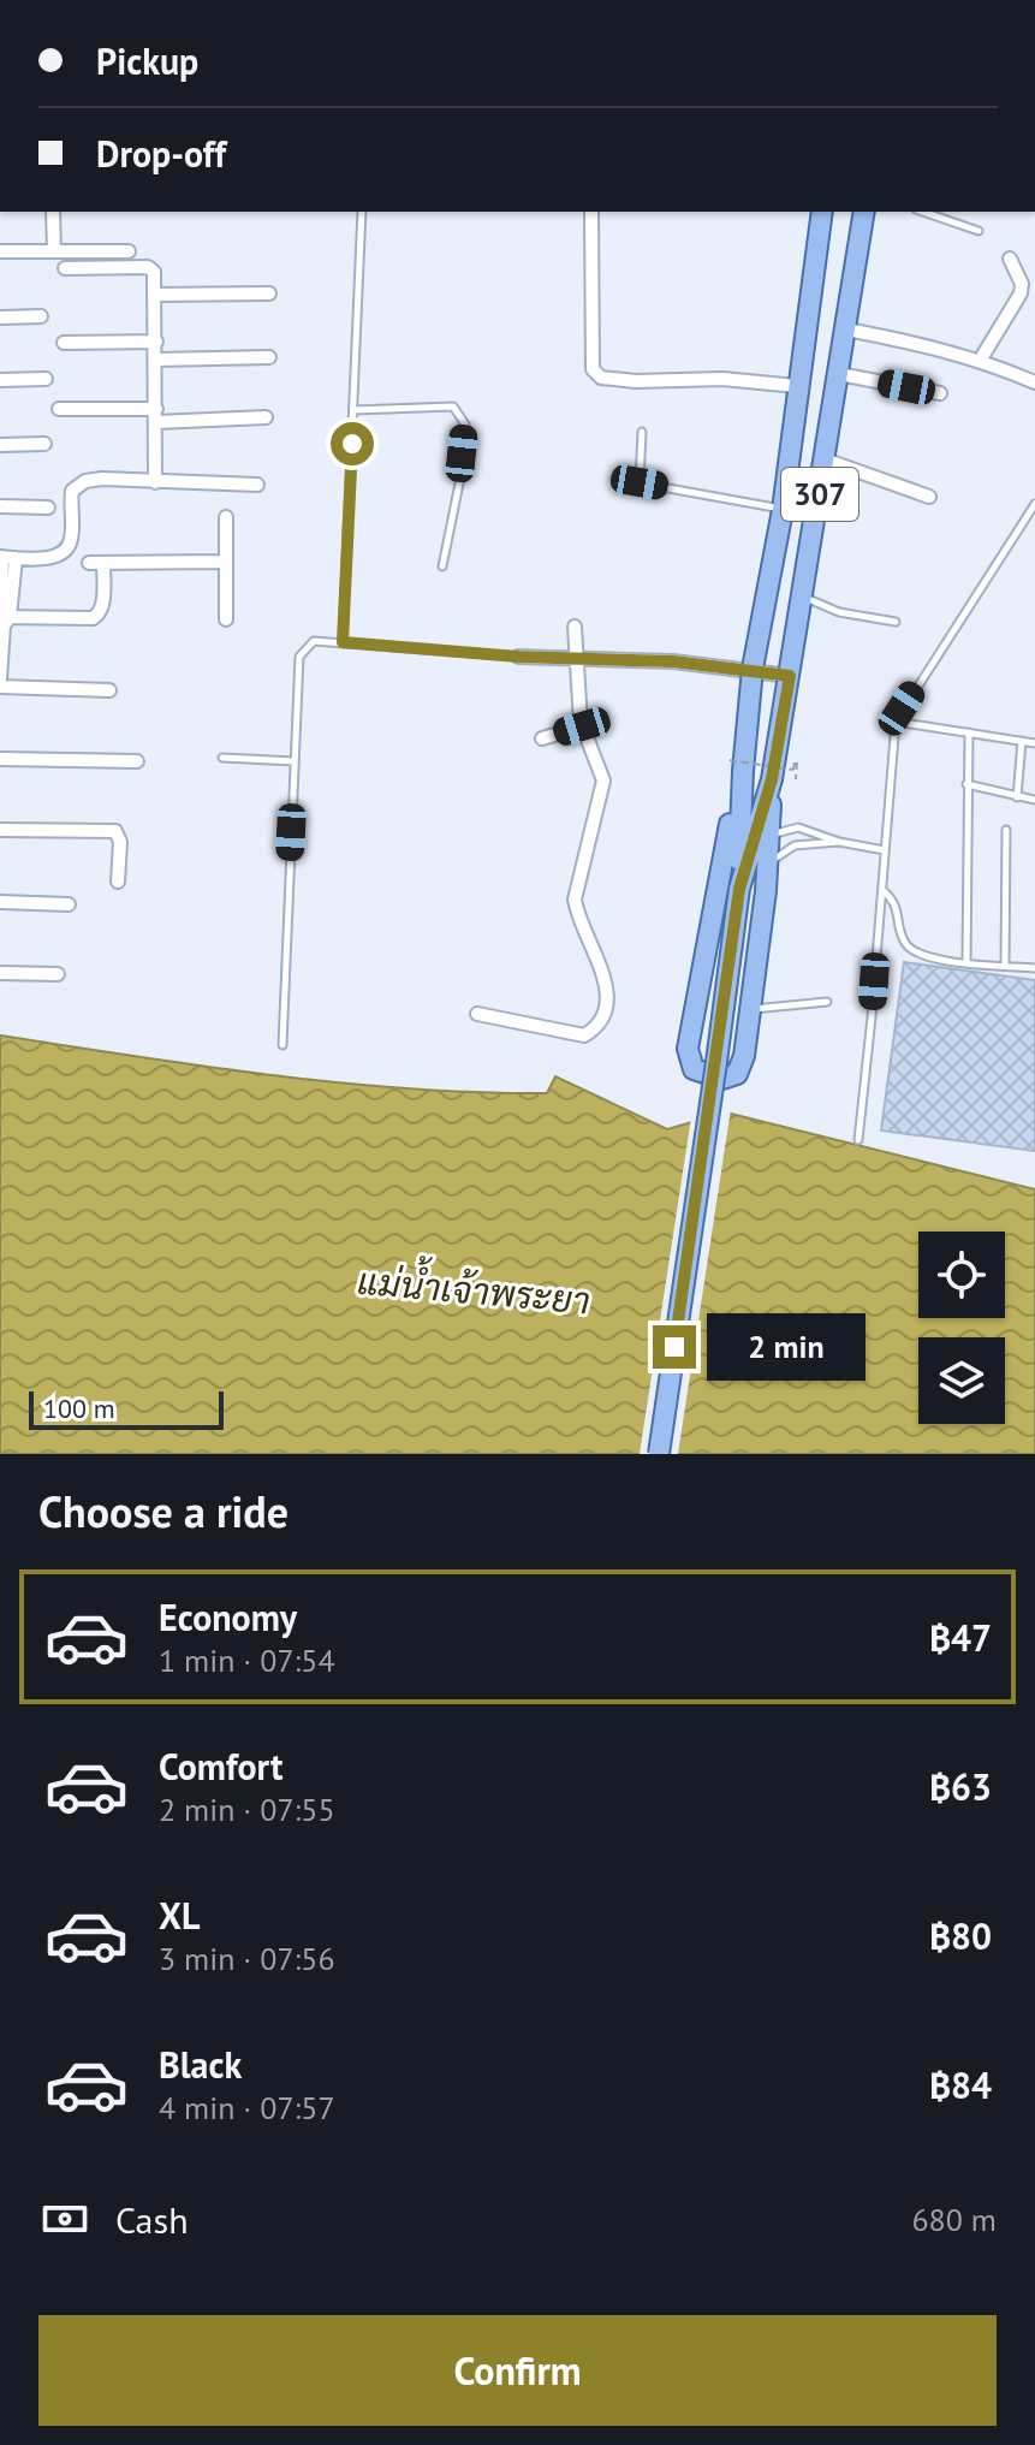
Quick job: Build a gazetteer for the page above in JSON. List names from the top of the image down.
{
  "streets": {
    "main road": ["307"]
  },
  "water": ["แม่น้ำเจ้าพระยา"],
  "scale_bar": "100 m",
  "page": {
    "banner": ["Pickup", "Drop-off"],
    "bubble": "2 min",
    "scale": "100 m",
    "heading": "Choose a ride",
    "list": [
      {
        "name": "Economy",
        "note": "1 min · 07:54",
        "value": "฿47"
      },
      {
        "name": "Comfort",
        "note": "2 min · 07:55",
        "value": "฿63"
      },
      {
        "name": "XL",
        "note": "3 min · 07:56",
        "value": "฿80"
      },
      {
        "name": "Black",
        "note": "4 min · 07:57",
        "value": "฿84"
      }
    ],
    "pay": ["Cash", "680 m"],
    "buttons": "Confirm"
  }
}
